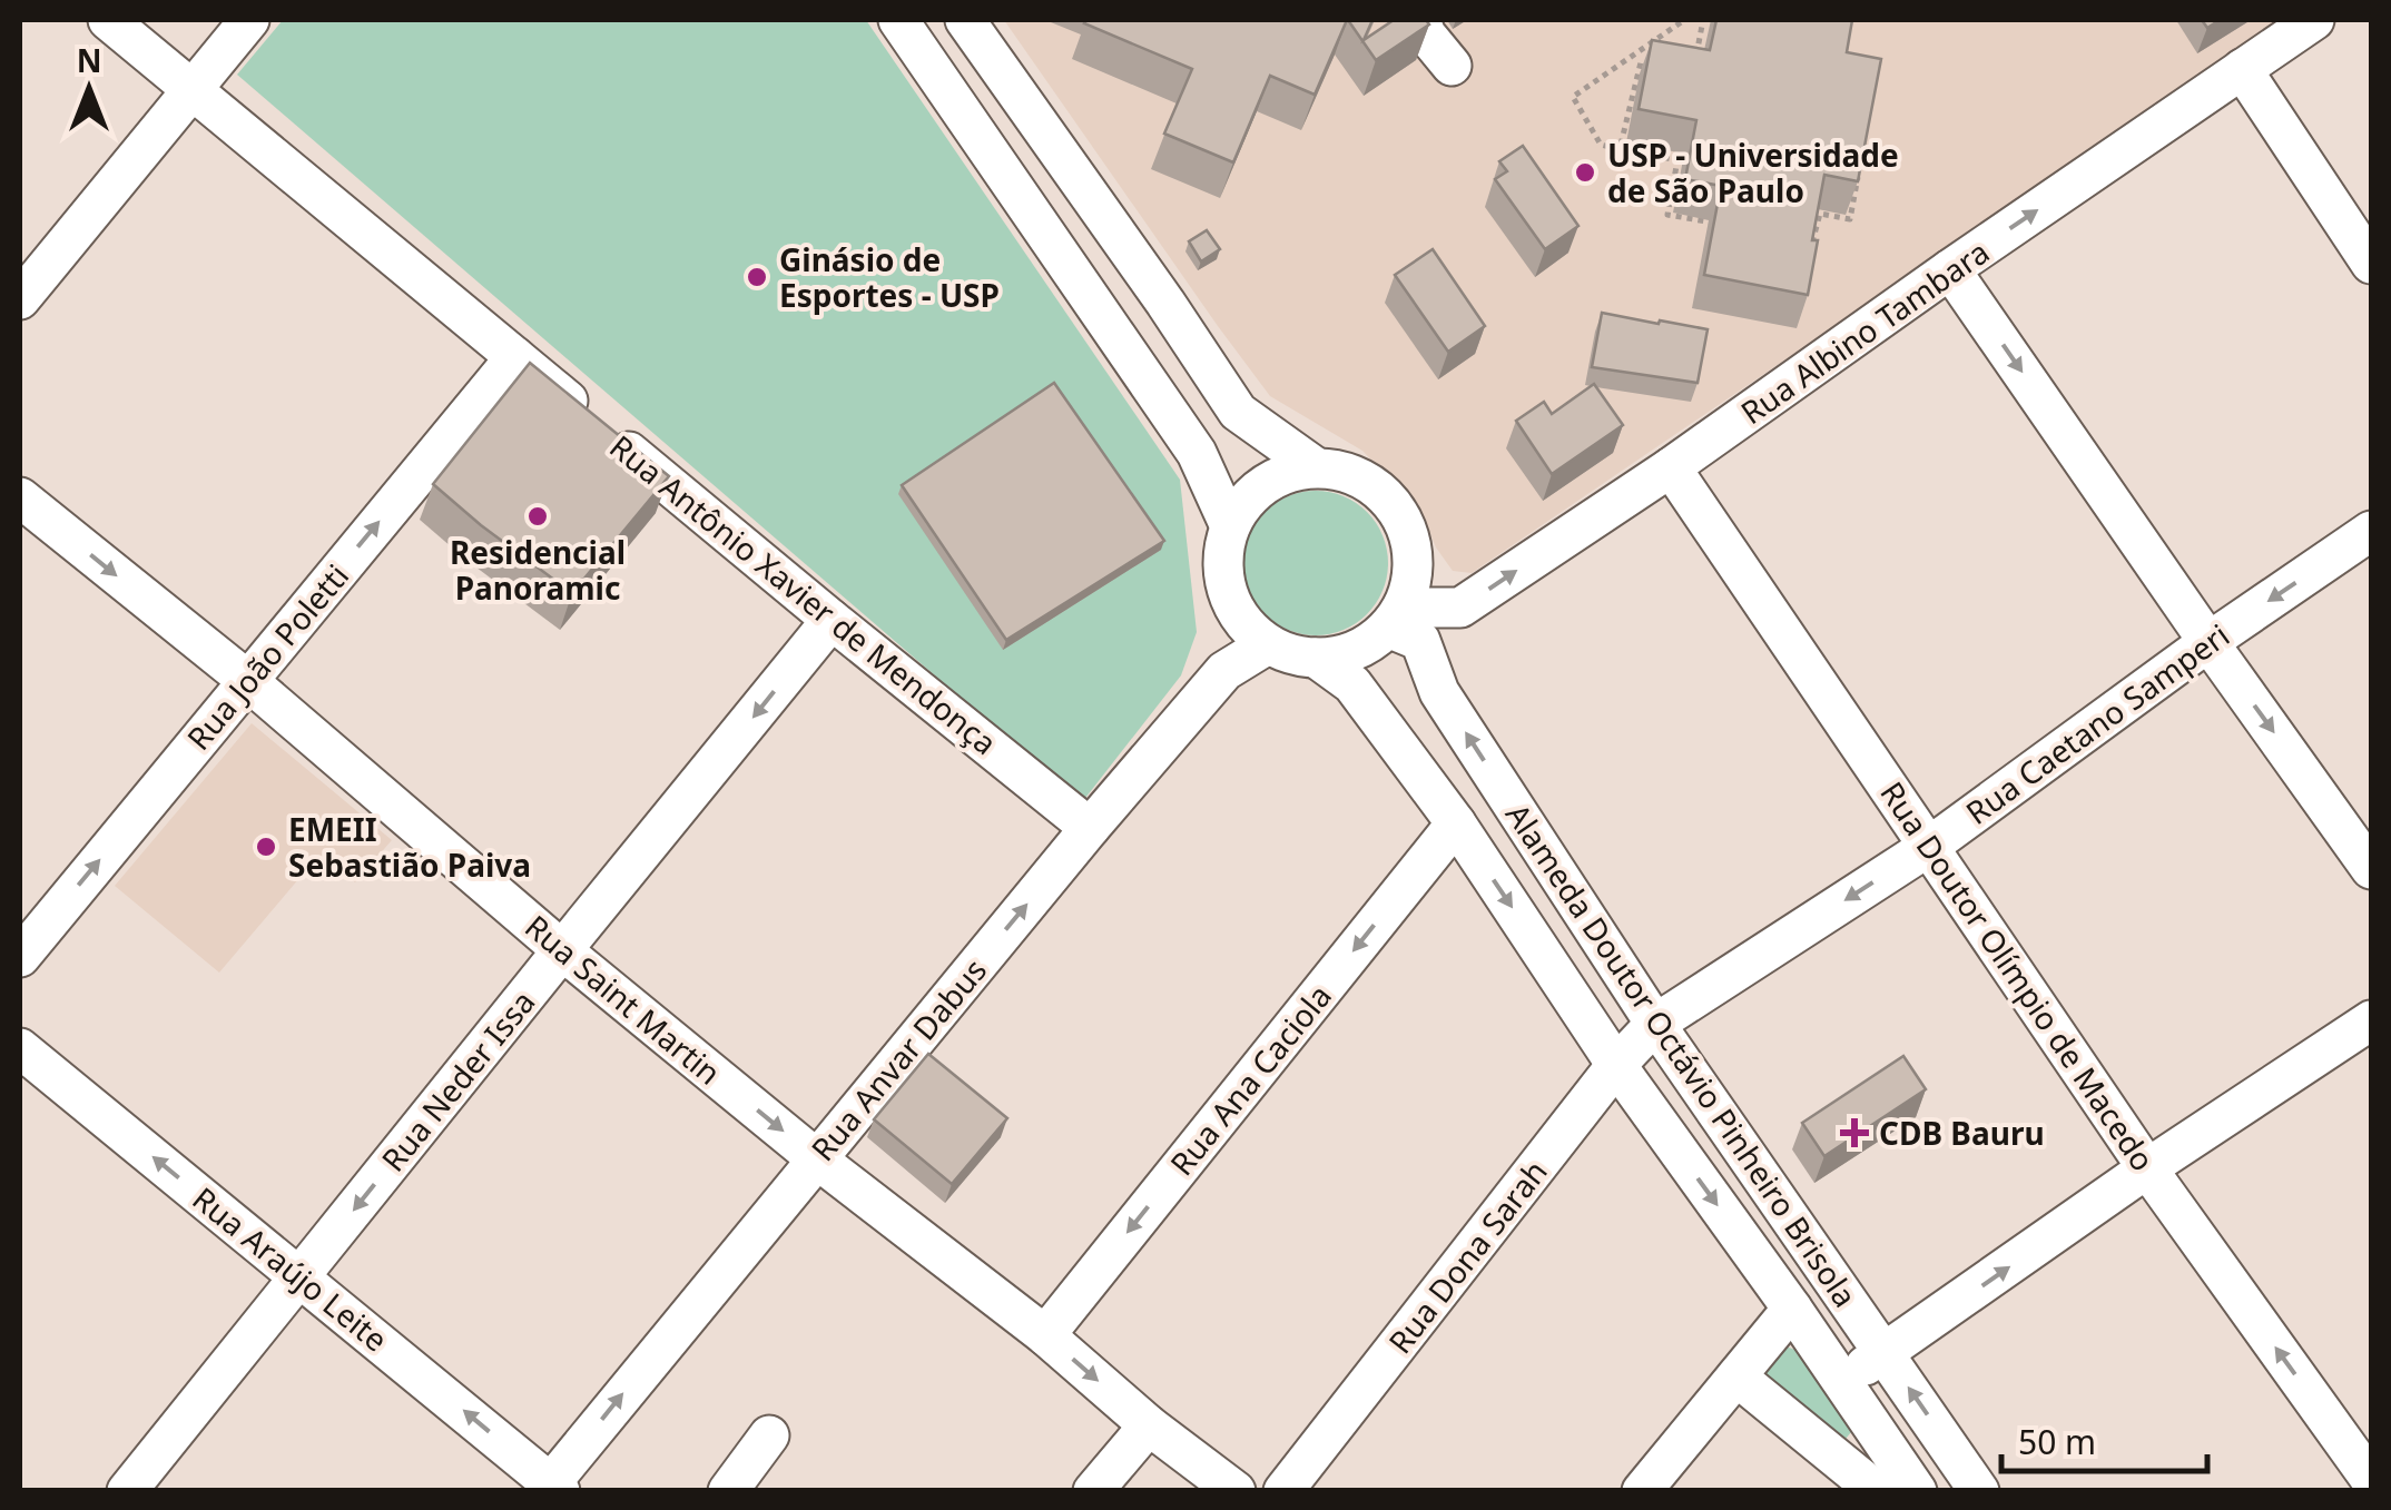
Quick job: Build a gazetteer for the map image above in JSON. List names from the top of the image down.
{
  "streets": {
    "street": [
      "Rua Albino Tambara",
      "Rua Antônio Xavier de Mendonça",
      "Rua João Poletti",
      "Rua Caetano Samperi",
      "Rua Doutor Olímpio de Macedo",
      "Rua Saint Martin",
      "Alameda Doutor Octávio Pinheiro Brisola",
      "Rua Anvar Dabus",
      "Rua Ana Caciola",
      "Rua Neder Issa",
      "Rua Dona Sarah",
      "Rua Araújo Leite"
    ]
  },
  "crossings": [
    ["Rua Albino Tambara", "Rua Doutor Olímpio de Macedo"],
    ["Rua Albino Tambara", "Alameda Doutor Octávio Pinheiro Brisola"],
    ["Rua Albino Tambara", "Rua Anvar Dabus"],
    ["Rua Antônio Xavier de Mendonça", "Rua João Poletti"],
    ["Rua Antônio Xavier de Mendonça", "Rua Anvar Dabus"],
    ["Rua Antônio Xavier de Mendonça", "Rua Neder Issa"],
    ["Rua João Poletti", "Rua Saint Martin"],
    ["Rua Caetano Samperi", "Rua Doutor Olímpio de Macedo"],
    ["Rua Caetano Samperi", "Alameda Doutor Octávio Pinheiro Brisola"],
    ["Rua Caetano Samperi", "Rua Dona Sarah"],
    ["Rua Saint Martin", "Rua Anvar Dabus"],
    ["Rua Saint Martin", "Rua Ana Caciola"],
    ["Rua Saint Martin", "Rua Neder Issa"],
    ["Alameda Doutor Octávio Pinheiro Brisola", "Rua Anvar Dabus"],
    ["Alameda Doutor Octávio Pinheiro Brisola", "Rua Ana Caciola"],
    ["Alameda Doutor Octávio Pinheiro Brisola", "Rua Dona Sarah"],
    ["Rua Anvar Dabus", "Rua Araújo Leite"],
    ["Rua Neder Issa", "Rua Araújo Leite"]
  ],
  "one_way": [
    "Rua Albino Tambara",
    "Rua João Poletti",
    "Rua Caetano Samperi",
    "Rua Saint Martin",
    "Rua Anvar Dabus",
    "Rua Ana Caciola",
    "Rua Neder Issa",
    "Rua Araújo Leite"
  ],
  "places": {
    "other": [
      "USP - Universidade de São Paulo",
      "Ginásio de Esportes - USP",
      "Residencial Panoramic",
      "EMEII Sebastião Paiva"
    ],
    "health": ["CDB Bauru"]
  },
  "scale_bar": "50 m",
  "north": "top"
}
